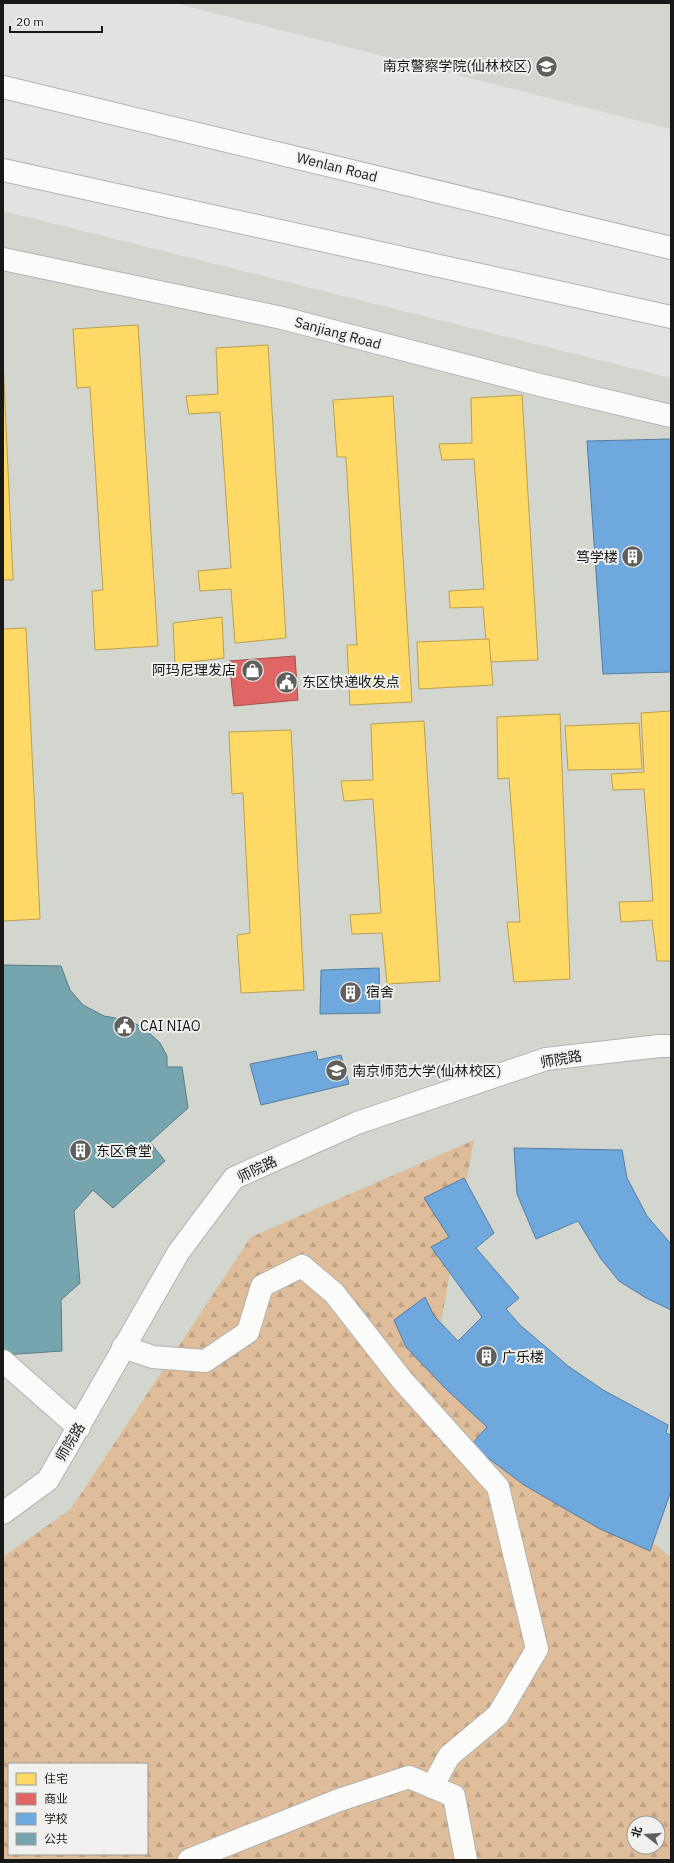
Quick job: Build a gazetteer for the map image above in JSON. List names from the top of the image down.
{
  "streets": {
    "street": ["Wenlan Road", "Sanjiang Road", "师院路"]
  },
  "places": {
    "school or university": ["南京警察学院(仙林校区)", "南京师范大学(仙林校区)"],
    "building": [
      "笃学楼",
      "宿舍",
      "东区食堂",
      "广乐楼"
    ],
    "shop": ["阿玛尼理发店"],
    "public building": ["东区快递收发点", "CAI NIAO"]
  },
  "legend": [
    "住宅",
    "商业",
    "学校",
    "公共"
  ],
  "scale_bar": "20 m",
  "north": "left"
}
